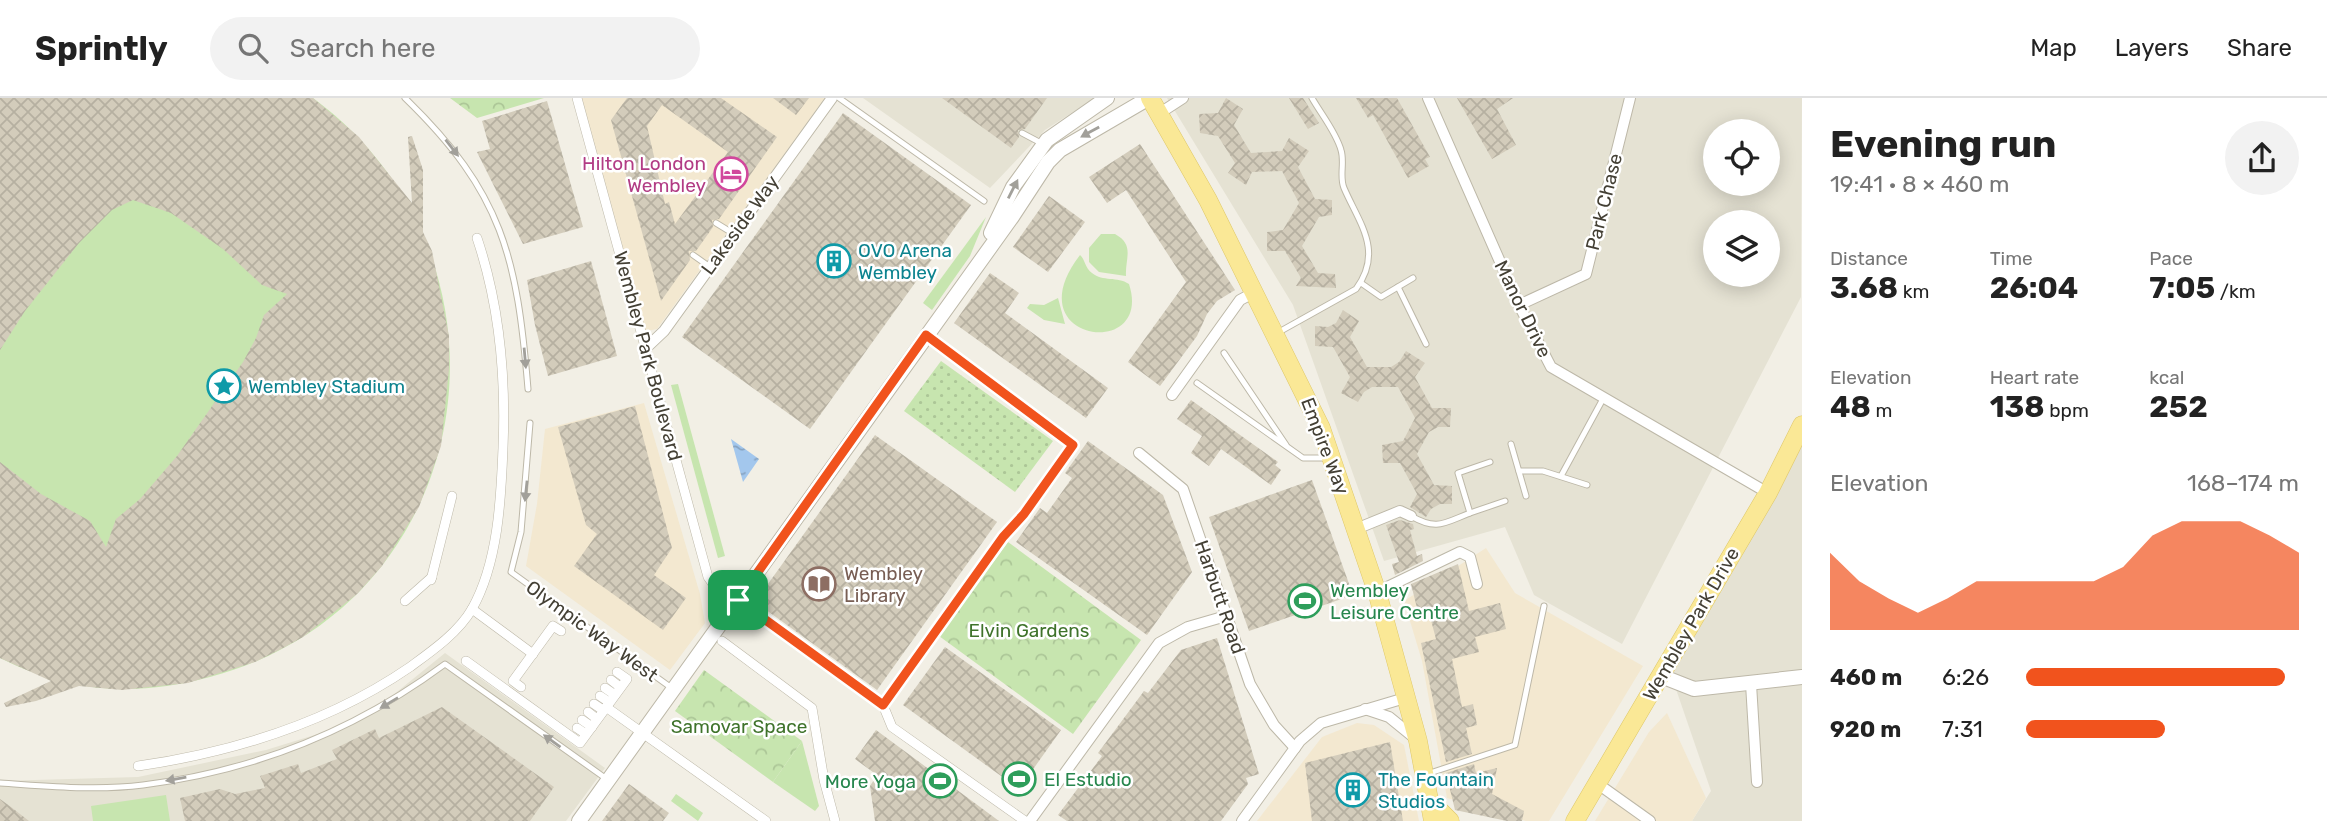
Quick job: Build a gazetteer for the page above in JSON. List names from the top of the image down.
{
  "streets": {
    "main road": ["Empire Way", "Wembley Park Drive"],
    "street": [
      "Park Chase",
      "Lakeside Way",
      "Manor Drive",
      "Wembley Park Boulevard",
      "Harbutt Road"
    ],
    "lane": ["Olympic Way West"]
  },
  "crossings": [
    ["Park Chase", "Manor Drive"],
    ["Lakeside Way", "Wembley Park Boulevard"],
    ["Manor Drive", "Wembley Park Drive"]
  ],
  "one_way": ["Olympic Way West"],
  "parks": ["Elvin Gardens", "Samovar Space"],
  "places": {
    "hotel": ["Hilton London Wembley"],
    "building": ["OVO Arena Wembley", "The Fountain Studios"],
    "place": ["Wembley Stadium"],
    "library": ["Wembley Library"],
    "sports": ["Wembley Leisure Centre", "El Estudio", "More Yoga"]
  },
  "page": {
    "header": "Sprintly",
    "search": "Search here",
    "nav": ["Map", "Layers", "Share"],
    "heading": ["Evening run", "19:41 · 8 × 460 m"],
    "stats": [
      ["Distance", "3.68 km"],
      ["Time", "26:04"],
      ["Pace", "7:05 /km"],
      ["Elevation", "48 m"],
      ["Heart rate", "138 bpm"],
      ["kcal", "252"]
    ],
    "chart": ["Elevation", "168–174 m"],
    "list": [
      {
        "name": "460 m",
        "note": "6:26"
      },
      {
        "name": "920 m",
        "note": "7:31"
      }
    ]
  }
}
